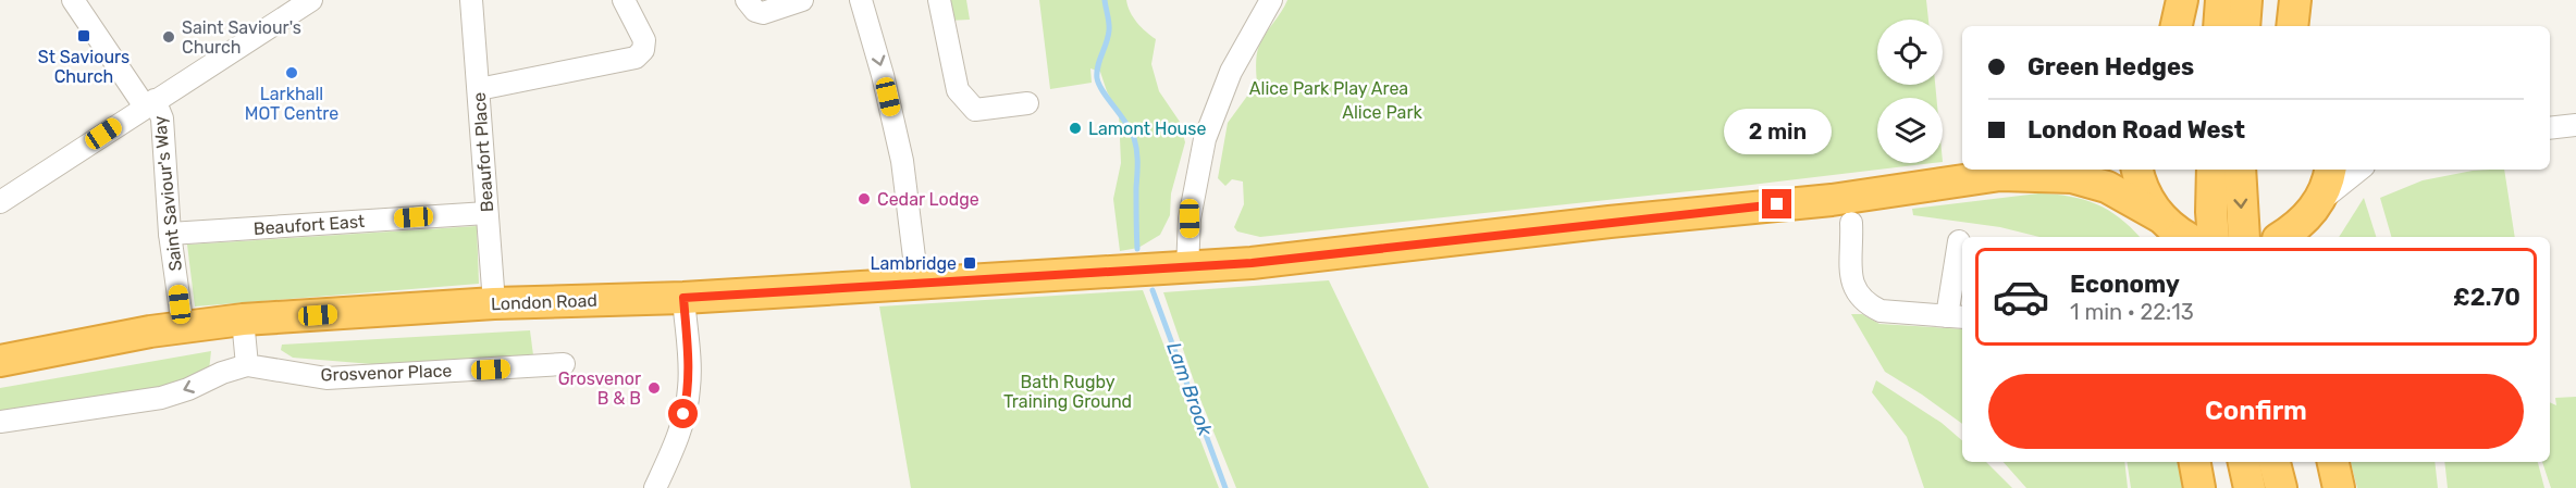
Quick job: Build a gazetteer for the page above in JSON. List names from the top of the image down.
{
  "streets": {
    "highway": ["London Road"],
    "street": [
      "Beaufort Place",
      "Saint Saviour's Way",
      "Beaufort East",
      "Grosvenor Place"
    ]
  },
  "crossings": [
    ["Beaufort Place", "Beaufort East"],
    ["Beaufort Place", "London Road"],
    ["Saint Saviour's Way", "Beaufort East"],
    ["Saint Saviour's Way", "London Road"]
  ],
  "one_way": ["Grosvenor Place"],
  "water": ["Lam Brook"],
  "parks": ["Alice Park Play Area", "Alice Park", "Bath Rugby Training Ground"],
  "places": {
    "transit": ["St Saviours Church", "Lambridge"],
    "other": [
      "Saint Saviour's Church",
      "Larkhall MOT Centre",
      "Lamont House",
      "Cedar Lodge",
      "Grosvenor B & B"
    ]
  },
  "page": {
    "banner": ["Green Hedges", "London Road West"],
    "bubble": "2 min",
    "list": [
      {
        "name": "Economy",
        "note": "1 min · 22:13",
        "value": "£2.70"
      }
    ],
    "buttons": "Confirm"
  }
}
